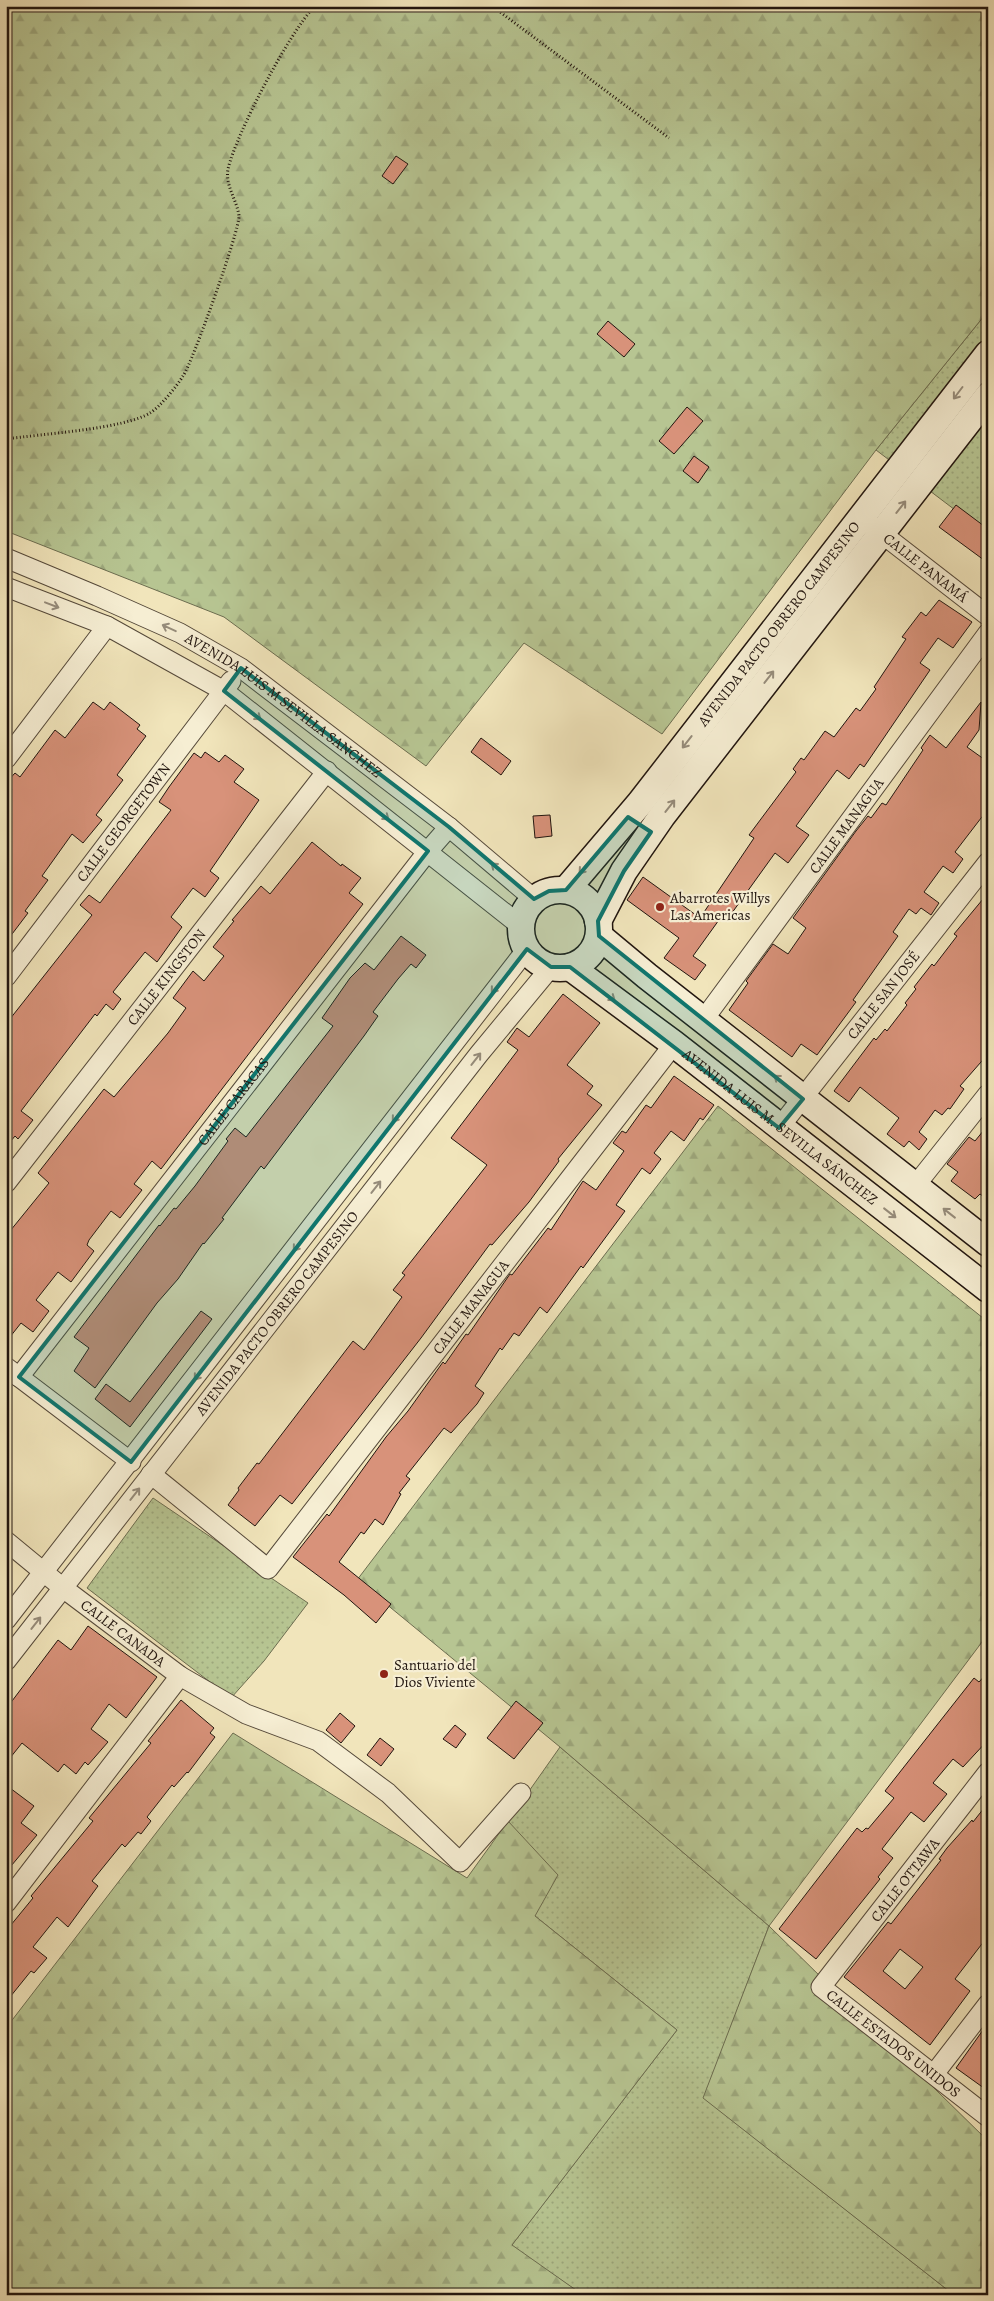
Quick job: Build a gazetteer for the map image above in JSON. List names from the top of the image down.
{
  "streets": {
    "street": [
      "CALLE PANAMÁ",
      "AVENIDA PACTO OBRERO CAMPESINO",
      "AVENIDA LUIS M SEVILLA SANCHEZ",
      "CALLE GEORGETOWN",
      "CALLE MANAGUA",
      "CALLE KINGSTON",
      "CALLE SAN JOSÉ",
      "CALLE CARACAS",
      "AVENIDA LUIS M. SEVILLA SÁNCHEZ",
      "CALLE CANADA",
      "CALLE OTTAWA",
      "CALLE ESTADOS UNIDOS"
    ]
  },
  "crossings": [
    ["CALLE PANAMÁ", "AVENIDA PACTO OBRERO CAMPESINO"],
    ["AVENIDA PACTO OBRERO CAMPESINO", "AVENIDA LUIS M SEVILLA SANCHEZ"],
    ["AVENIDA PACTO OBRERO CAMPESINO", "CALLE MANAGUA"],
    ["AVENIDA PACTO OBRERO CAMPESINO", "AVENIDA LUIS M. SEVILLA SÁNCHEZ"],
    ["AVENIDA PACTO OBRERO CAMPESINO", "CALLE CANADA"],
    ["AVENIDA LUIS M SEVILLA SANCHEZ", "CALLE GEORGETOWN"],
    ["AVENIDA LUIS M SEVILLA SANCHEZ", "CALLE KINGSTON"],
    ["AVENIDA LUIS M SEVILLA SANCHEZ", "CALLE CARACAS"],
    ["AVENIDA LUIS M SEVILLA SANCHEZ", "AVENIDA LUIS M. SEVILLA SÁNCHEZ"],
    ["CALLE MANAGUA", "AVENIDA LUIS M. SEVILLA SÁNCHEZ"],
    ["CALLE SAN JOSÉ", "AVENIDA LUIS M. SEVILLA SÁNCHEZ"],
    ["CALLE OTTAWA", "CALLE ESTADOS UNIDOS"]
  ],
  "places": ["Abarrotes Willys Las Americas", "Santuario del Dios Viviente"]
}
